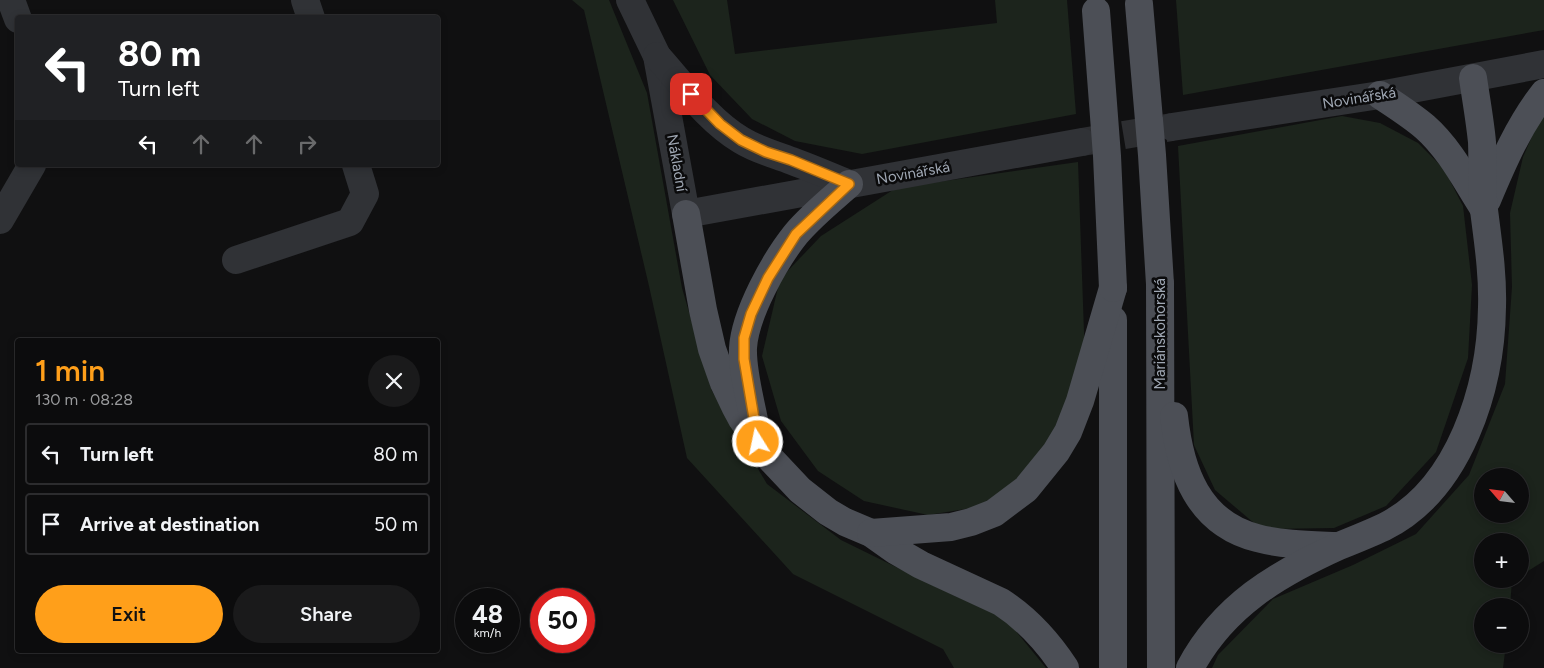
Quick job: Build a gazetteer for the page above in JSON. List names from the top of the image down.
{
  "streets": {
    "main road": ["Mariánskohorská"],
    "street": ["Novinářská", "Nákladní"]
  },
  "crossings": [
    ["Novinářská", "Nákladní"]
  ],
  "north": "top left",
  "page": {
    "turn": ["80 m", "Turn left"],
    "heading": ["1 min", "130 m · 08:28"],
    "list": [
      {
        "name": "Turn left",
        "value": "80 m"
      },
      {
        "name": "Arrive at destination",
        "value": "50 m"
      }
    ],
    "map_buttons": ["+", "−"],
    "buttons": ["Exit", "Share"],
    "speed": "48 km/h",
    "limit": "50"
  }
}
